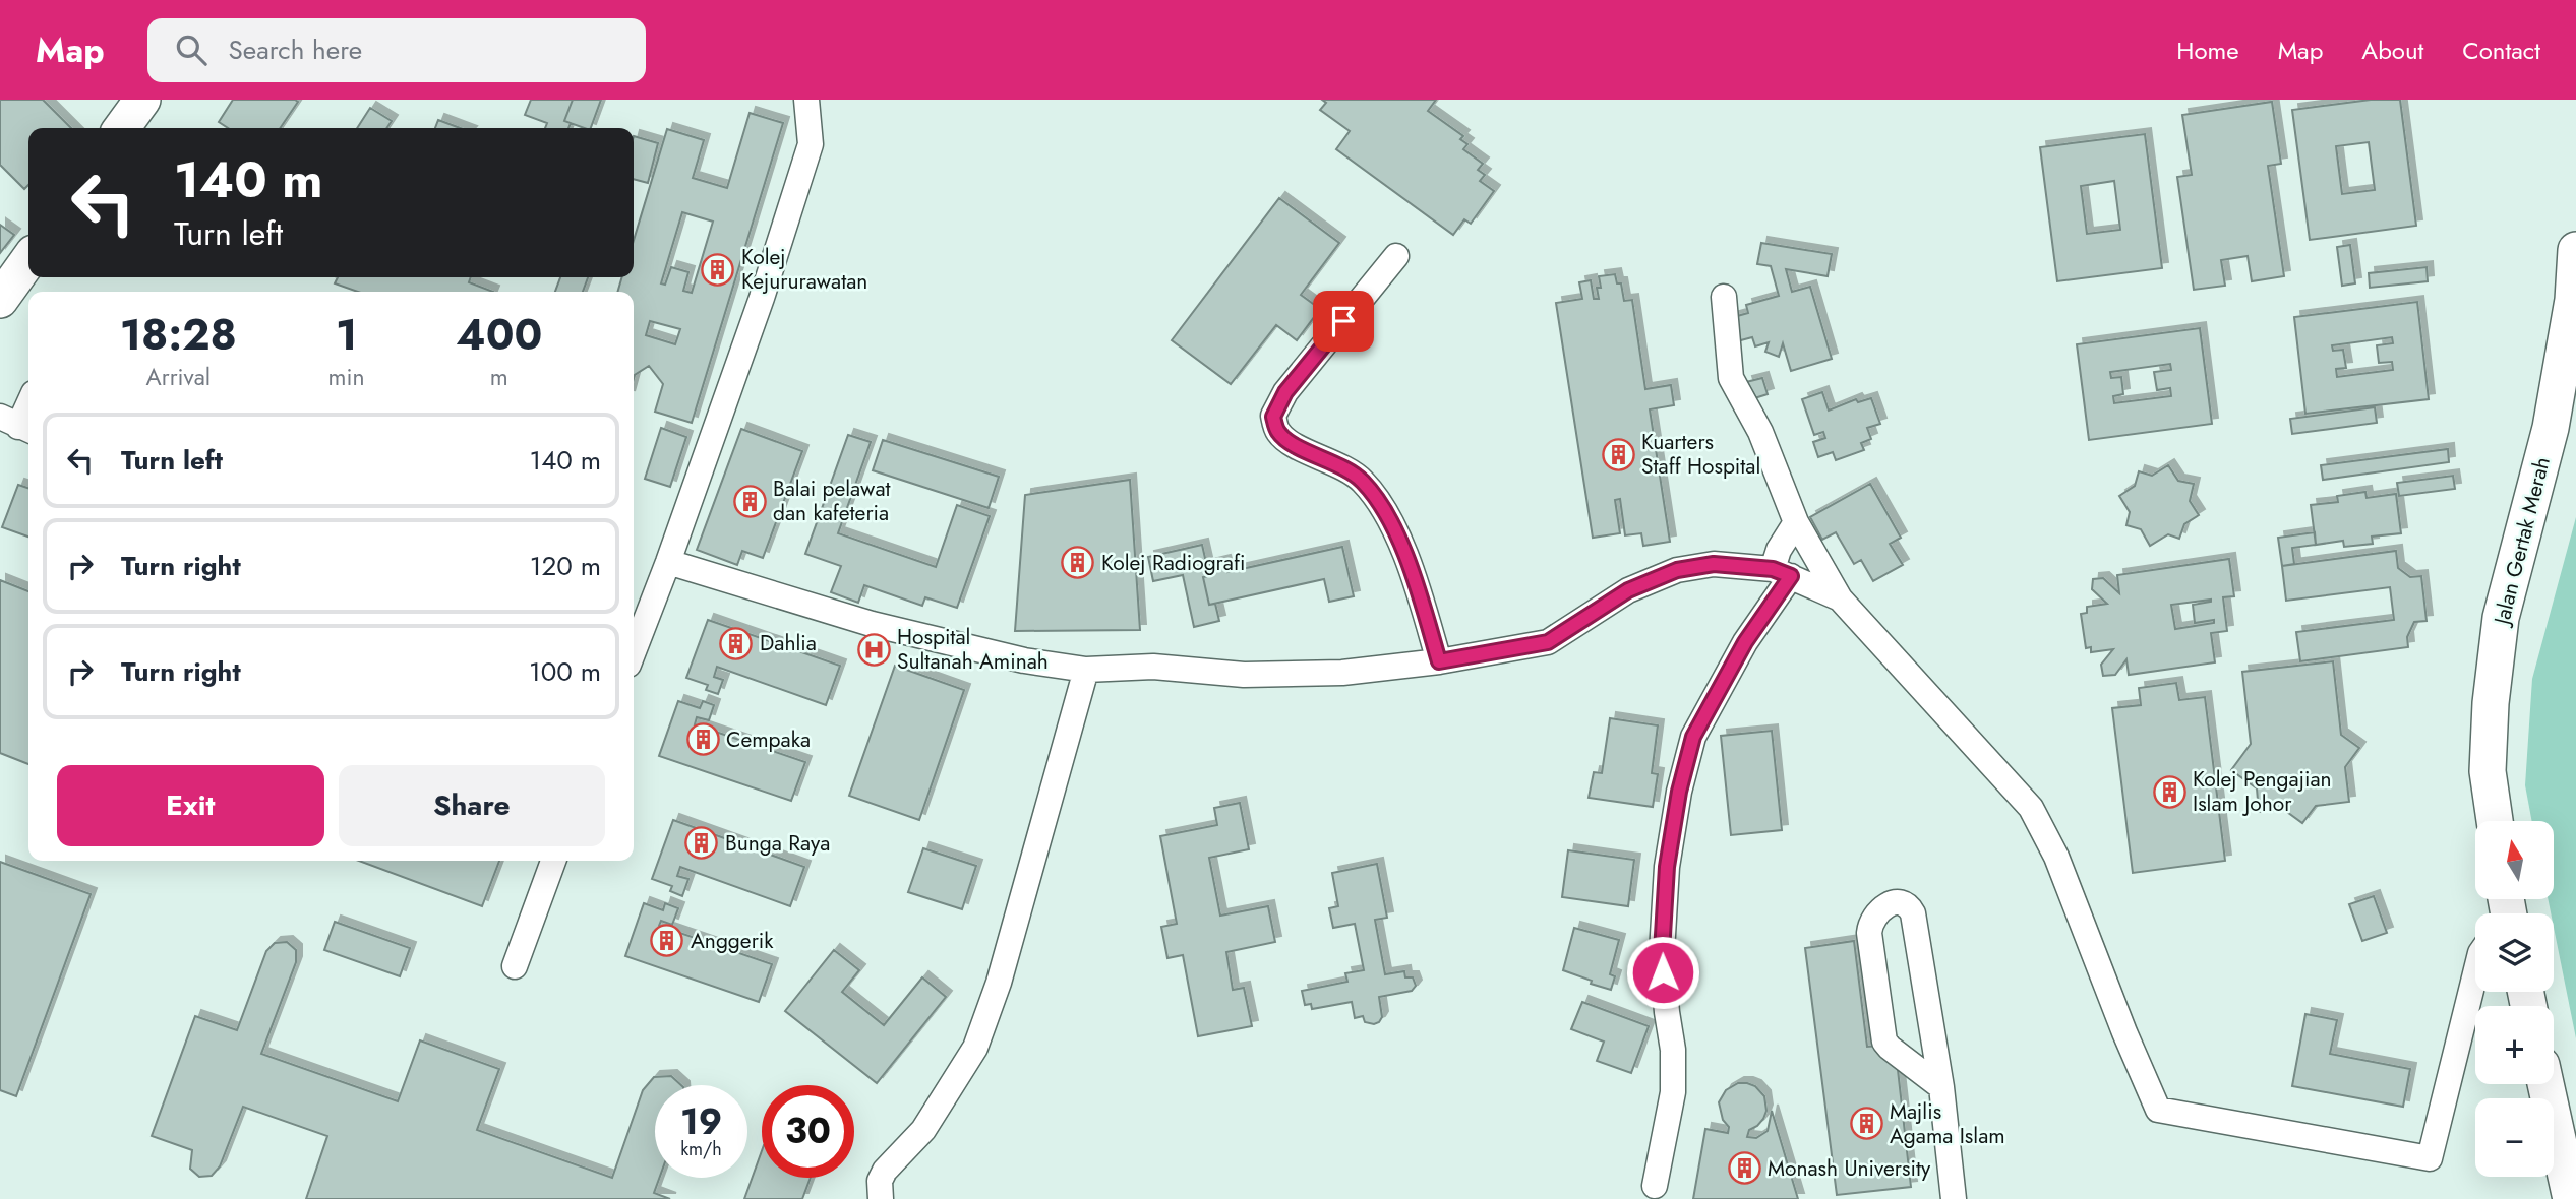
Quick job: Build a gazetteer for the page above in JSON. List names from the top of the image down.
{
  "streets": {
    "main road": ["Jalan Gertak Merah"]
  },
  "places": {
    "building": [
      "Kolej Kejururawatan",
      "Kuarters Staff Hospital",
      "Balai pelawat dan kafeteria",
      "Kolej Radiografi",
      "Dahlia",
      "Cempaka",
      "Kolej Pengajian Islam Johor",
      "Bunga Raya",
      "Anggerik",
      "Majlis Agama Islam",
      "Monash University"
    ],
    "hospital": ["Hospital Sultanah Aminah"]
  },
  "north": "top",
  "page": {
    "header": "Map",
    "search": "Search here",
    "nav": [
      "Home",
      "Map",
      "About",
      "Contact"
    ],
    "turn": ["140 m", "Turn left"],
    "eta": [
      "18:28",
      "Arrival",
      "1",
      "min",
      "400",
      "m"
    ],
    "list": [
      {
        "name": "Turn left",
        "value": "140 m"
      },
      {
        "name": "Turn right",
        "value": "120 m"
      },
      {
        "name": "Turn right",
        "value": "100 m"
      }
    ],
    "buttons": ["Exit", "Share"],
    "map_buttons": ["+", "−"],
    "speed": "19 km/h",
    "limit": "30"
  }
}
